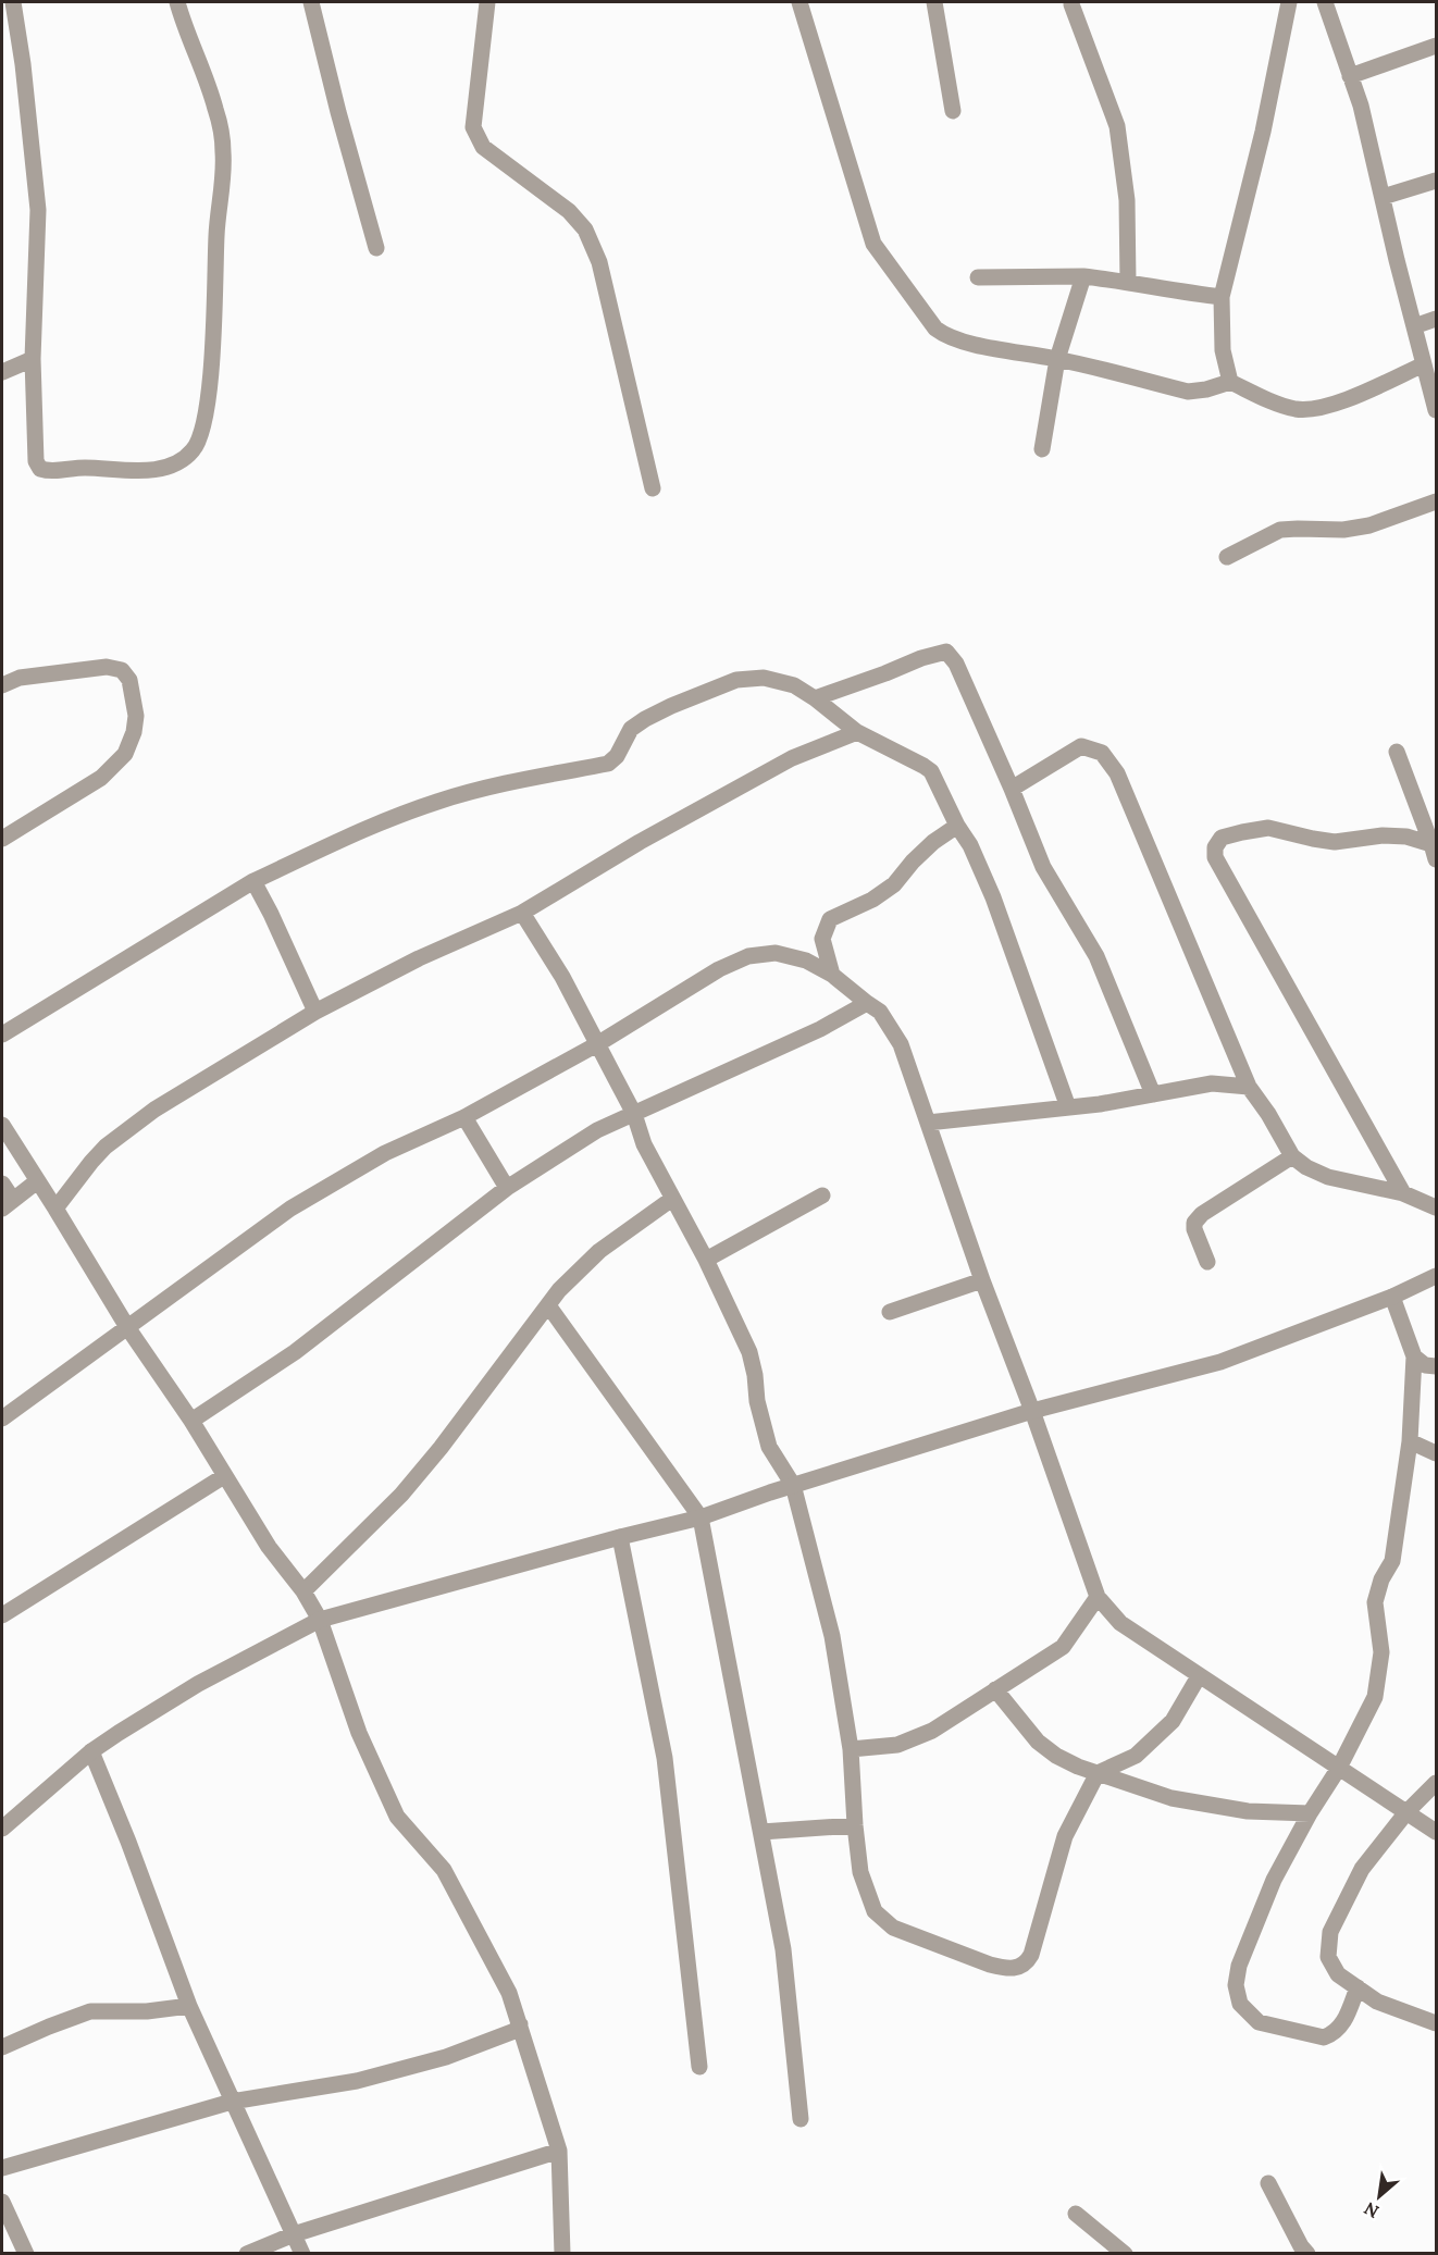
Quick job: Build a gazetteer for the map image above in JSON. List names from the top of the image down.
{
  "north": "bottom left"
}
